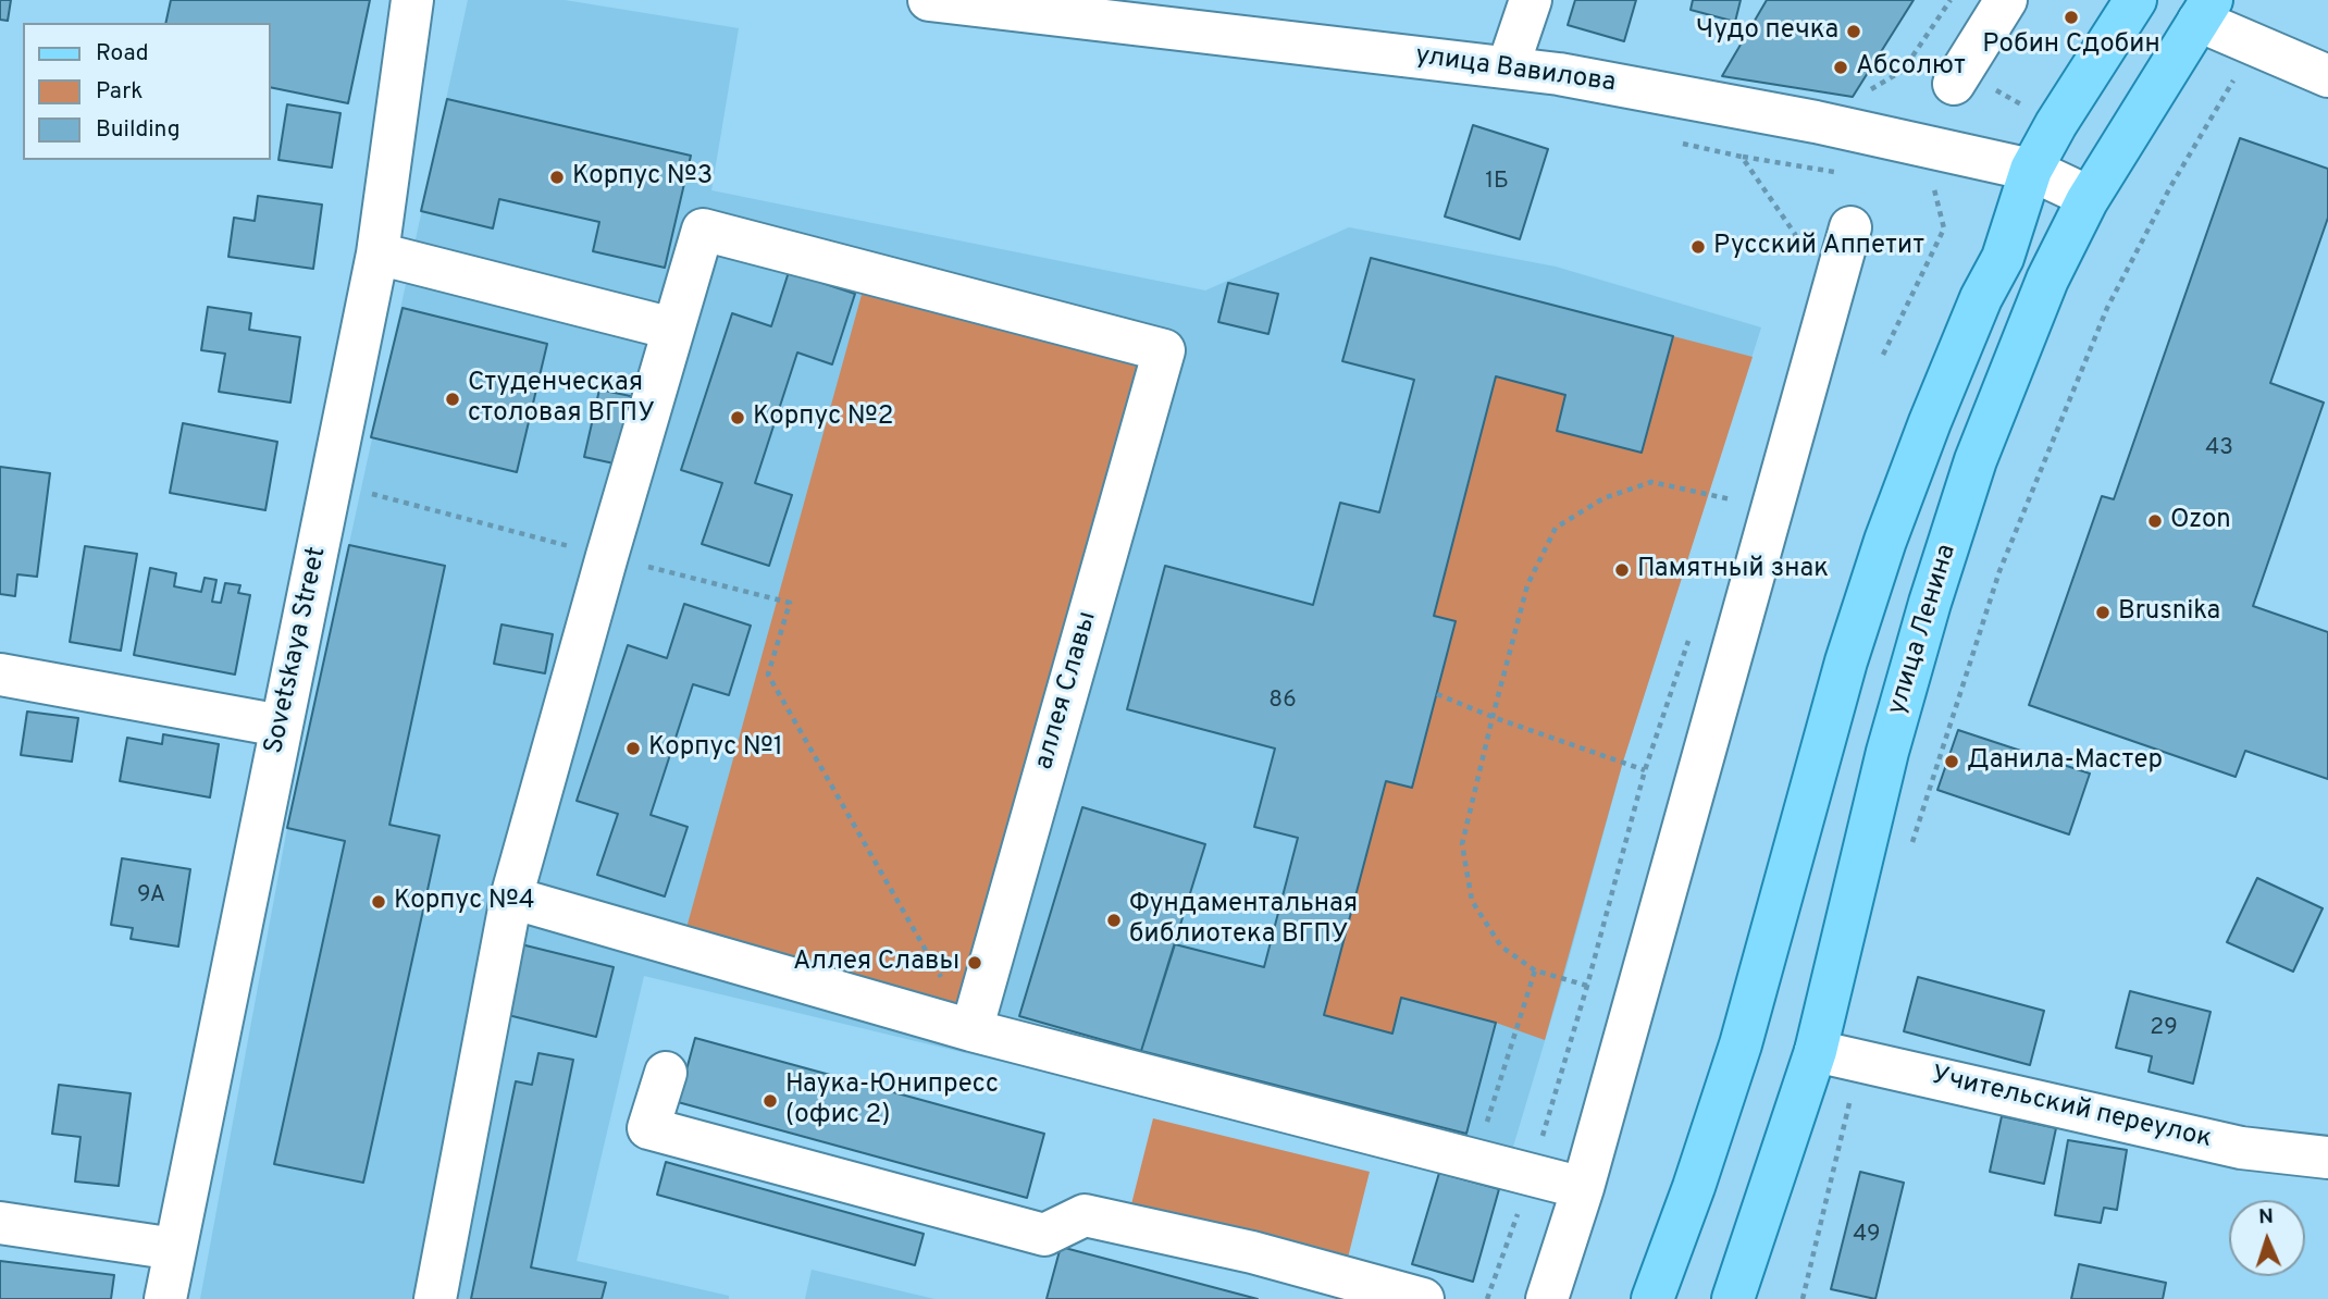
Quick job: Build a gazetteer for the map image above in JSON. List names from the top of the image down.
{
  "streets": {
    "main road": ["улица Ленина"],
    "street": [
      "улица Вавилова",
      "Sovetskaya Street",
      "аллея Славы",
      "Учительский переулок"
    ]
  },
  "crossings": [
    ["улица Вавилова", "улица Ленина"],
    ["улица Ленина", "Учительский переулок"]
  ],
  "places": [
    "Робин Сдобин",
    "Чудо печка",
    "Абсолют",
    "Корпус №3",
    "Русский Аппетит",
    "Студенческая столовая ВГПУ",
    "Корпус №2",
    "Ozon",
    "Памятный знак",
    "Brusnika",
    "Корпус №1",
    "Данила-Мастер",
    "Корпус №4",
    "Фундаментальная библиотека ВГПУ",
    "Аллея Славы",
    "Наука-Юнипресс (офис 2)"
  ],
  "house_numbers": [
    "1Б",
    "43",
    "86",
    "9А",
    "29",
    "49"
  ],
  "legend": ["Road", "Park", "Building"],
  "north": "top"
}
